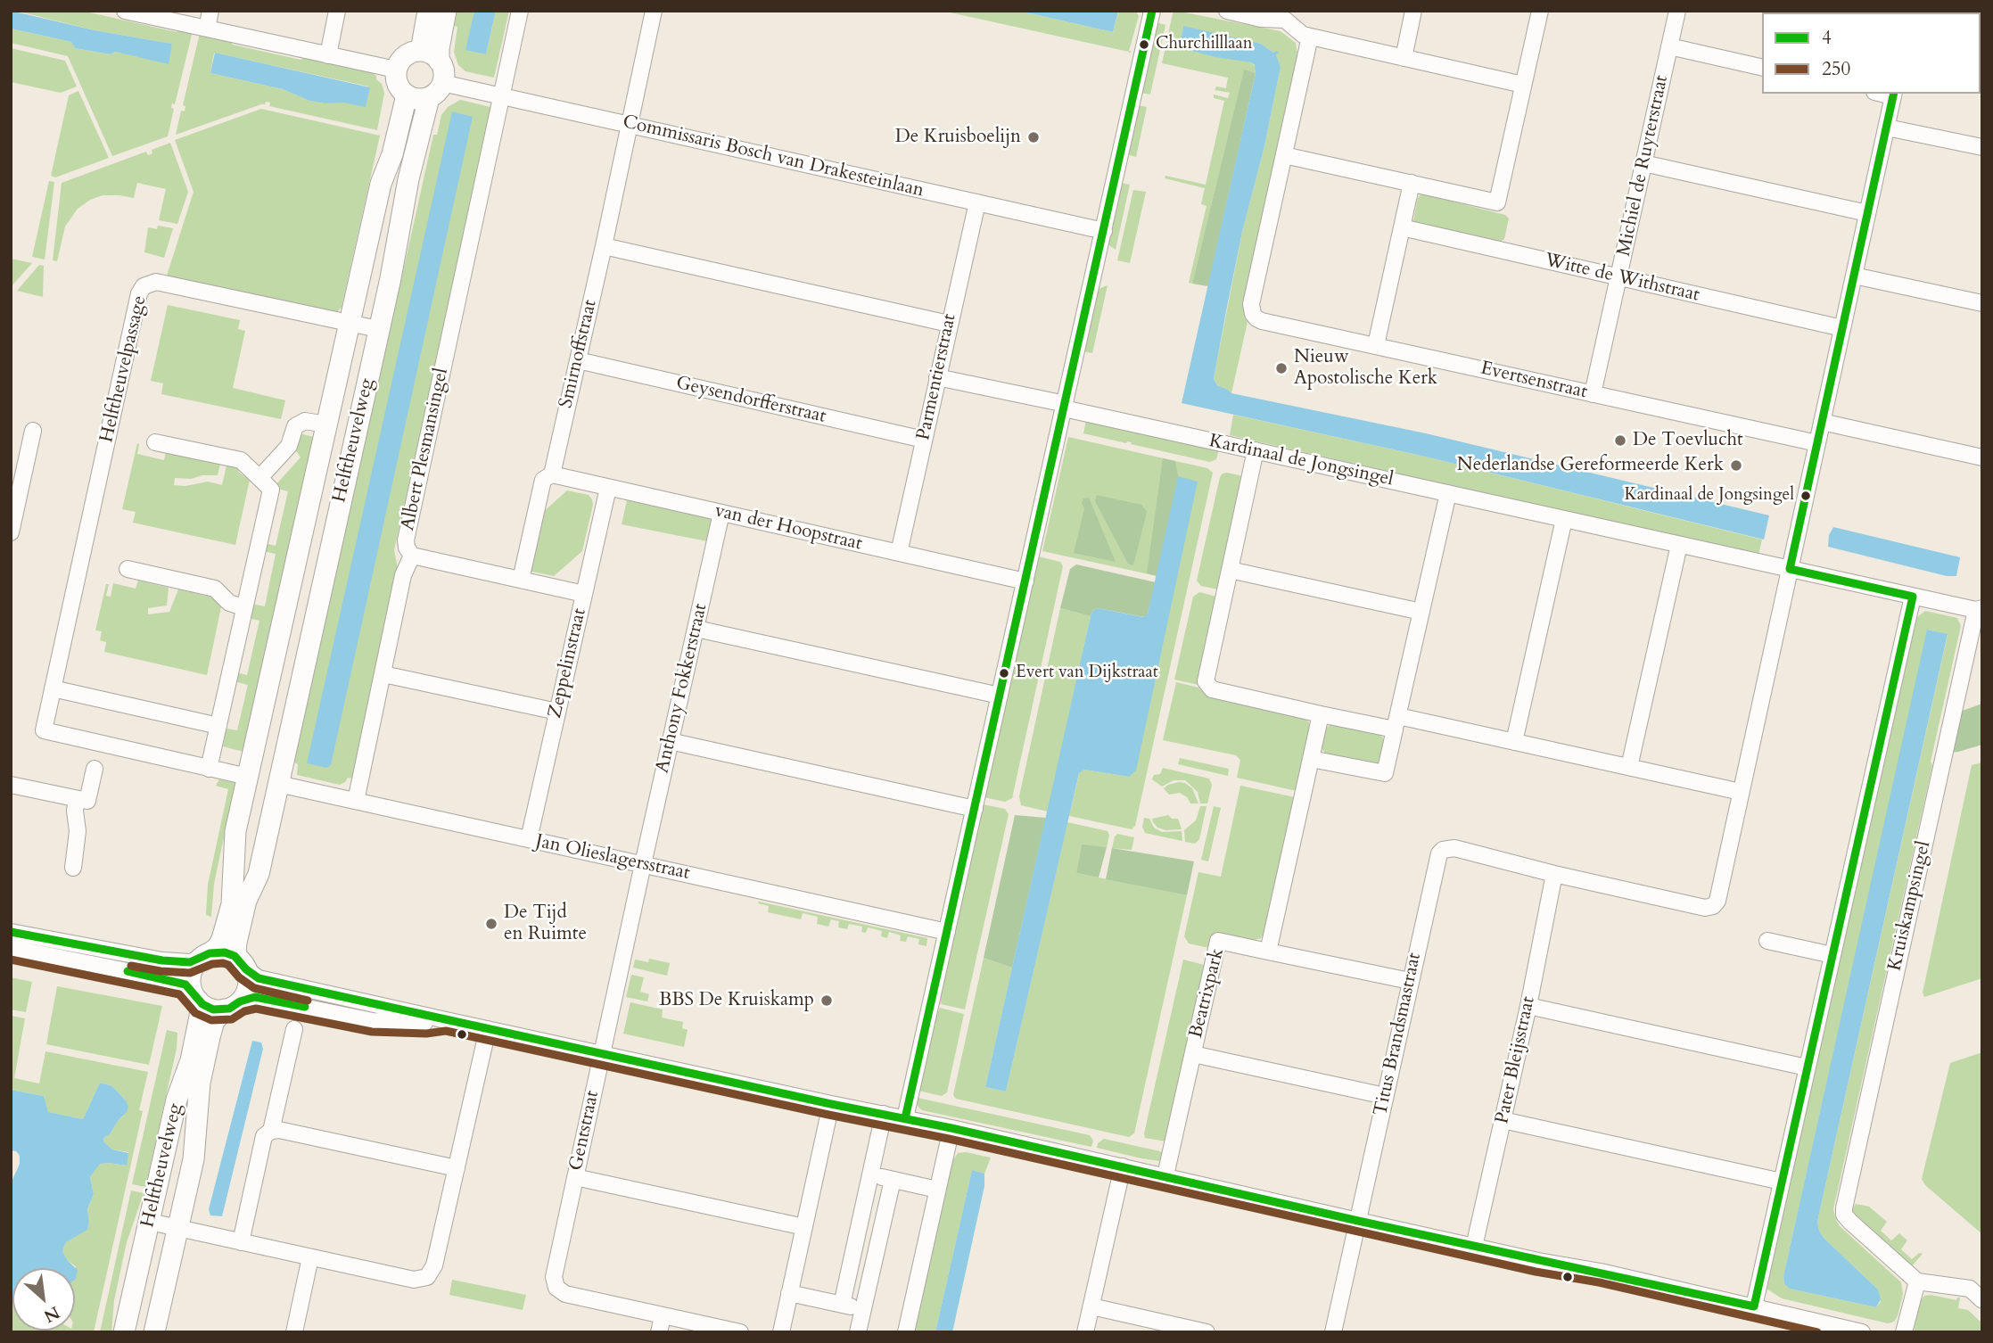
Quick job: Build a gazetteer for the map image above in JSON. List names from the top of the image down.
{
  "streets": {
    "main road": ["Helftheuvelweg"],
    "street": [
      "Commissaris Bosch van Drakesteinlaan",
      "Michiel de Ruyterstraat",
      "Witte de Withstraat",
      "Smirnoffstraat",
      "Helftheuvelpassage",
      "Parmentierstraat",
      "Evertsenstraat",
      "Geysendorfferstraat",
      "Albert Plesmansingel",
      "Kardinaal de Jongsingel",
      "van der Hoopstraat",
      "Zeppelinstraat",
      "Anthony Fokkerstraat",
      "Jan Olieslagersstraat",
      "Kruiskampsingel",
      "Beatrixpark",
      "Titus Brandsmastraat",
      "Pater Bleijsstraat",
      "Gentstraat"
    ]
  },
  "crossings": [
    ["Commissaris Bosch van Drakesteinlaan", "Smirnoffstraat"],
    ["Commissaris Bosch van Drakesteinlaan", "Parmentierstraat"],
    ["Commissaris Bosch van Drakesteinlaan", "Helftheuvelweg"],
    ["Commissaris Bosch van Drakesteinlaan", "Albert Plesmansingel"],
    ["Michiel de Ruyterstraat", "Witte de Withstraat"],
    ["Michiel de Ruyterstraat", "Evertsenstraat"],
    ["Smirnoffstraat", "Geysendorfferstraat"],
    ["Smirnoffstraat", "van der Hoopstraat"],
    ["Helftheuvelpassage", "Helftheuvelweg"],
    ["Parmentierstraat", "Geysendorfferstraat"],
    ["Parmentierstraat", "Kardinaal de Jongsingel"],
    ["Parmentierstraat", "van der Hoopstraat"],
    ["Helftheuvelweg", "Jan Olieslagersstraat"],
    ["Albert Plesmansingel", "Jan Olieslagersstraat"],
    ["Kardinaal de Jongsingel", "Kruiskampsingel"],
    ["van der Hoopstraat", "Zeppelinstraat"],
    ["van der Hoopstraat", "Anthony Fokkerstraat"],
    ["Zeppelinstraat", "Jan Olieslagersstraat"],
    ["Anthony Fokkerstraat", "Jan Olieslagersstraat"],
    ["Anthony Fokkerstraat", "Gentstraat"],
    ["Jan Olieslagersstraat", "Gentstraat"],
    ["Titus Brandsmastraat", "Pater Bleijsstraat"]
  ],
  "places": [
    "Churchilllaan",
    "De Kruisboelijn",
    "Nieuw Apostolische Kerk",
    "De Toevlucht",
    "Nederlandse Gereformeerde Kerk",
    "Kardinaal de Jongsingel",
    "Evert van Dijkstraat",
    "De Tijd en Ruimte",
    "BBS De Kruiskamp"
  ],
  "lines": ["transit line 4", "transit line 250"],
  "legend": ["4", "250"],
  "north": "bottom right"
}
